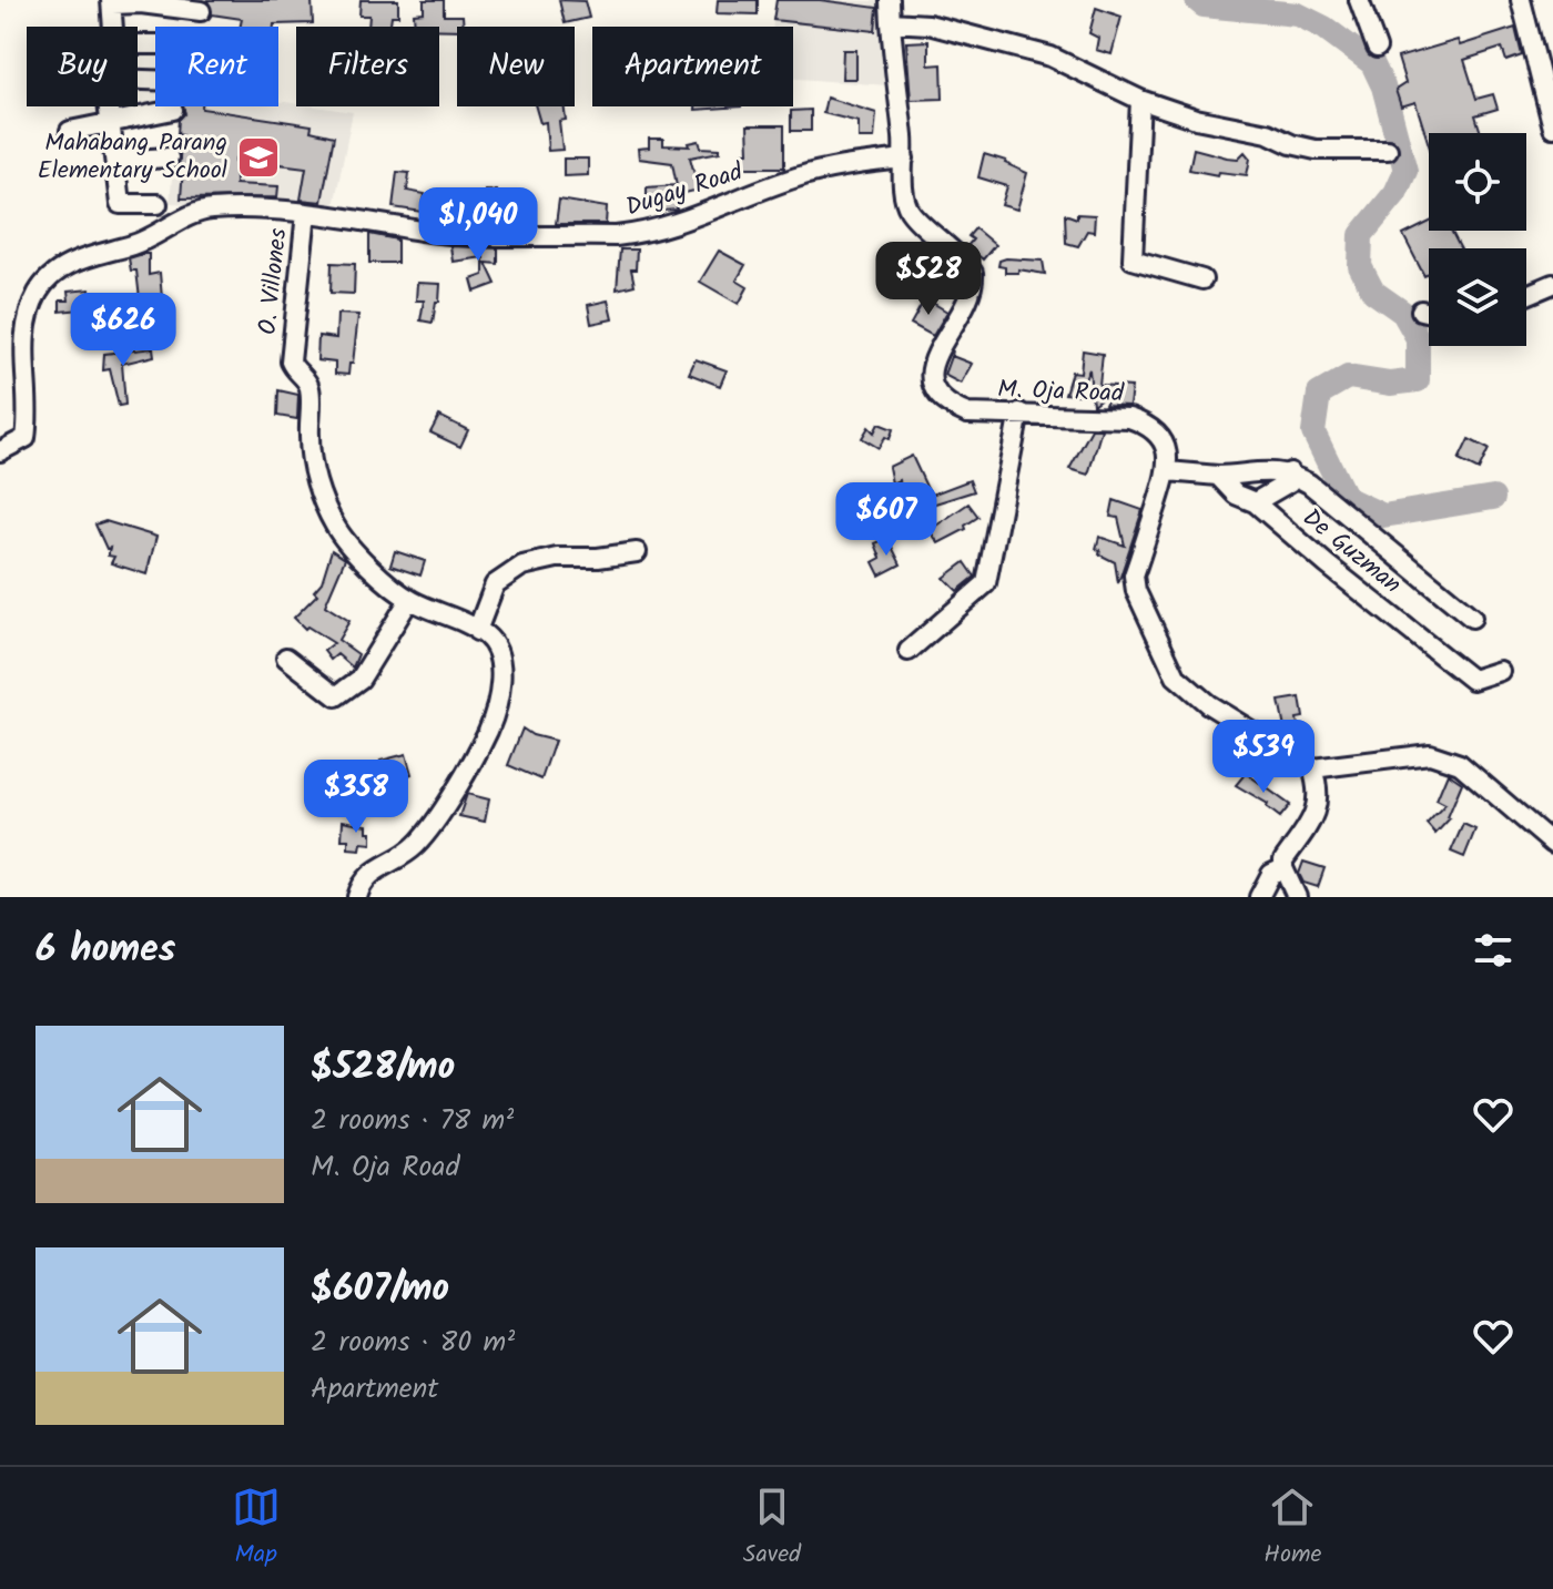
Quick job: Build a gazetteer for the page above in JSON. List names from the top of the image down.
{
  "streets": {
    "street": [
      "Dugay Road",
      "O. Villones",
      "M. Oja Road",
      "De Guzman"
    ]
  },
  "crossings": [
    ["Dugay Road", "O. Villones"],
    ["Dugay Road", "M. Oja Road"]
  ],
  "places": {
    "school or university": ["Mahabang Parang Elementary School"]
  },
  "page": {
    "chip": [
      "Buy",
      "Rent",
      "Filters",
      "New",
      "Apartment"
    ],
    "price": [
      "$1,040",
      "$528",
      "$626",
      "$607",
      "$539",
      "$358"
    ],
    "heading": "6 homes",
    "list": [
      {
        "name": "$528/mo",
        "note": "2 rooms · 78 m² · M. Oja Road"
      },
      {
        "name": "$607/mo",
        "note": "2 rooms · 80 m² · Apartment"
      }
    ],
    "tabs": ["Map", "Saved", "Home"]
  }
}
